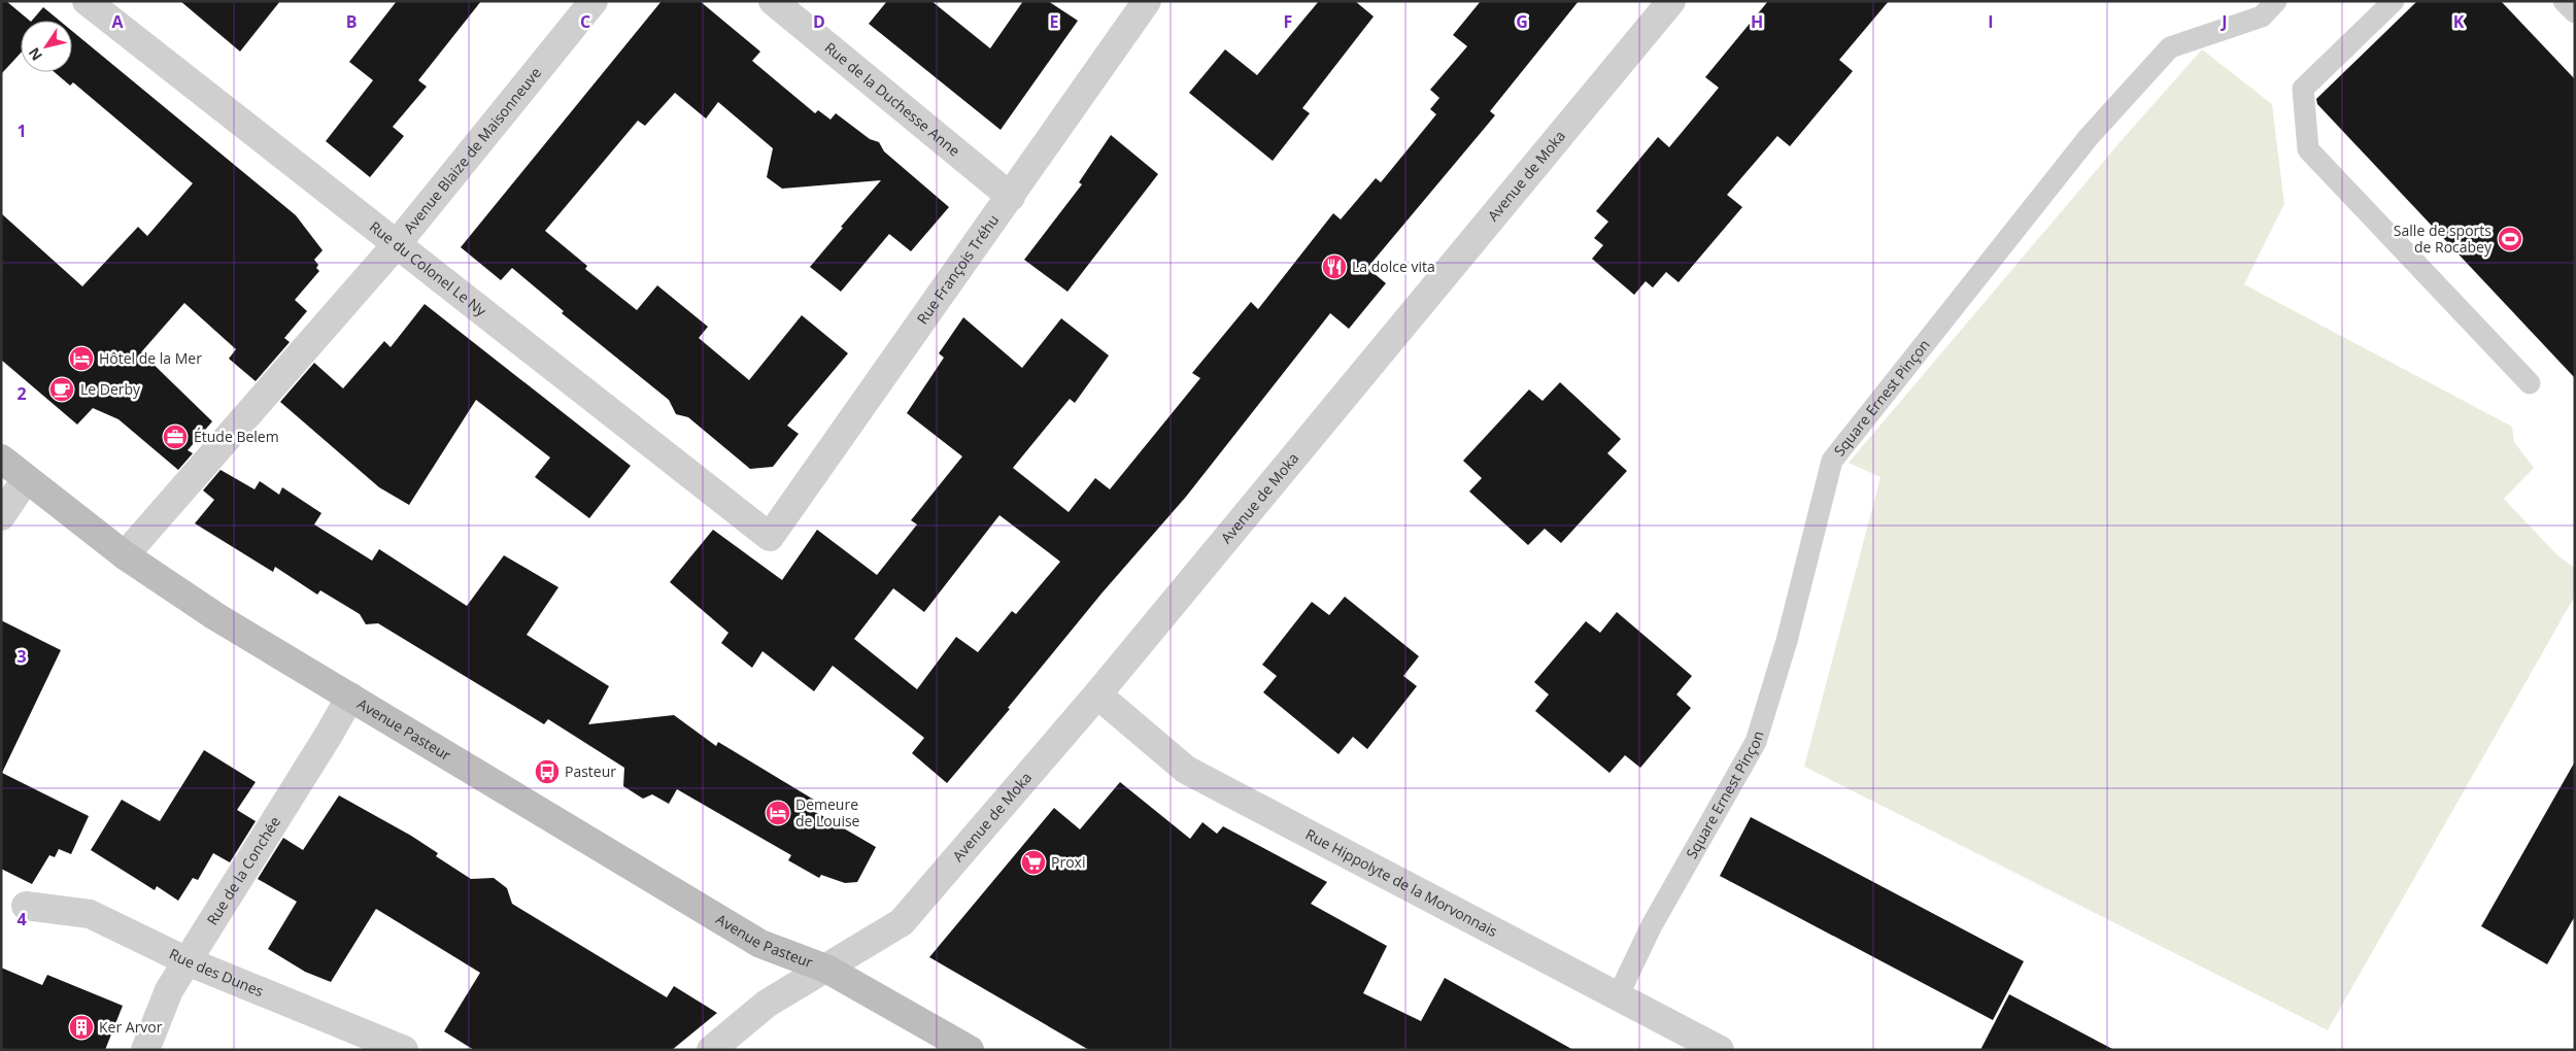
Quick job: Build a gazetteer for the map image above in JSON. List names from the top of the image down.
{
  "streets": {
    "main road": ["Avenue Pasteur"],
    "street": [
      "Rue de la Duchesse Anne",
      "Avenue Blaize de Maisonneuve",
      "Avenue de Moka",
      "Rue François Tréhu",
      "Rue du Colonel Le Ny",
      "Rue de la Conchée",
      "Rue Hippolyte de la Morvonnais",
      "Rue des Dunes"
    ],
    "lane": ["Square Ernest Pinçon"]
  },
  "crossings": [
    ["Rue de la Duchesse Anne", "Rue François Tréhu"],
    ["Avenue Blaize de Maisonneuve", "Rue du Colonel Le Ny"],
    ["Avenue Blaize de Maisonneuve", "Avenue Pasteur"],
    ["Avenue de Moka", "Avenue Pasteur"],
    ["Avenue de Moka", "Rue Hippolyte de la Morvonnais"],
    ["Rue François Tréhu", "Rue du Colonel Le Ny"],
    ["Square Ernest Pinçon", "Rue Hippolyte de la Morvonnais"],
    ["Avenue Pasteur", "Rue de la Conchée"],
    ["Rue de la Conchée", "Rue des Dunes"]
  ],
  "places": {
    "sports": ["Salle de sports de Rocabey"],
    "restaurant": ["La dolce vita"],
    "hotel": ["Hôtel de la Mer", "Demeure de Louise"],
    "cafe": ["Le Derby"],
    "office": ["Étude Belem"],
    "bus stop": ["Pasteur"],
    "supermarket": ["Proxi"],
    "building": ["Ker Arvor"]
  },
  "north": "bottom left",
  "grid": {
    "columns": [
      "A",
      "B",
      "C",
      "D",
      "E",
      "F",
      "G",
      "H",
      "I",
      "J",
      "K"
    ],
    "rows": [
      "1",
      "2",
      "3",
      "4"
    ]
  }
}
